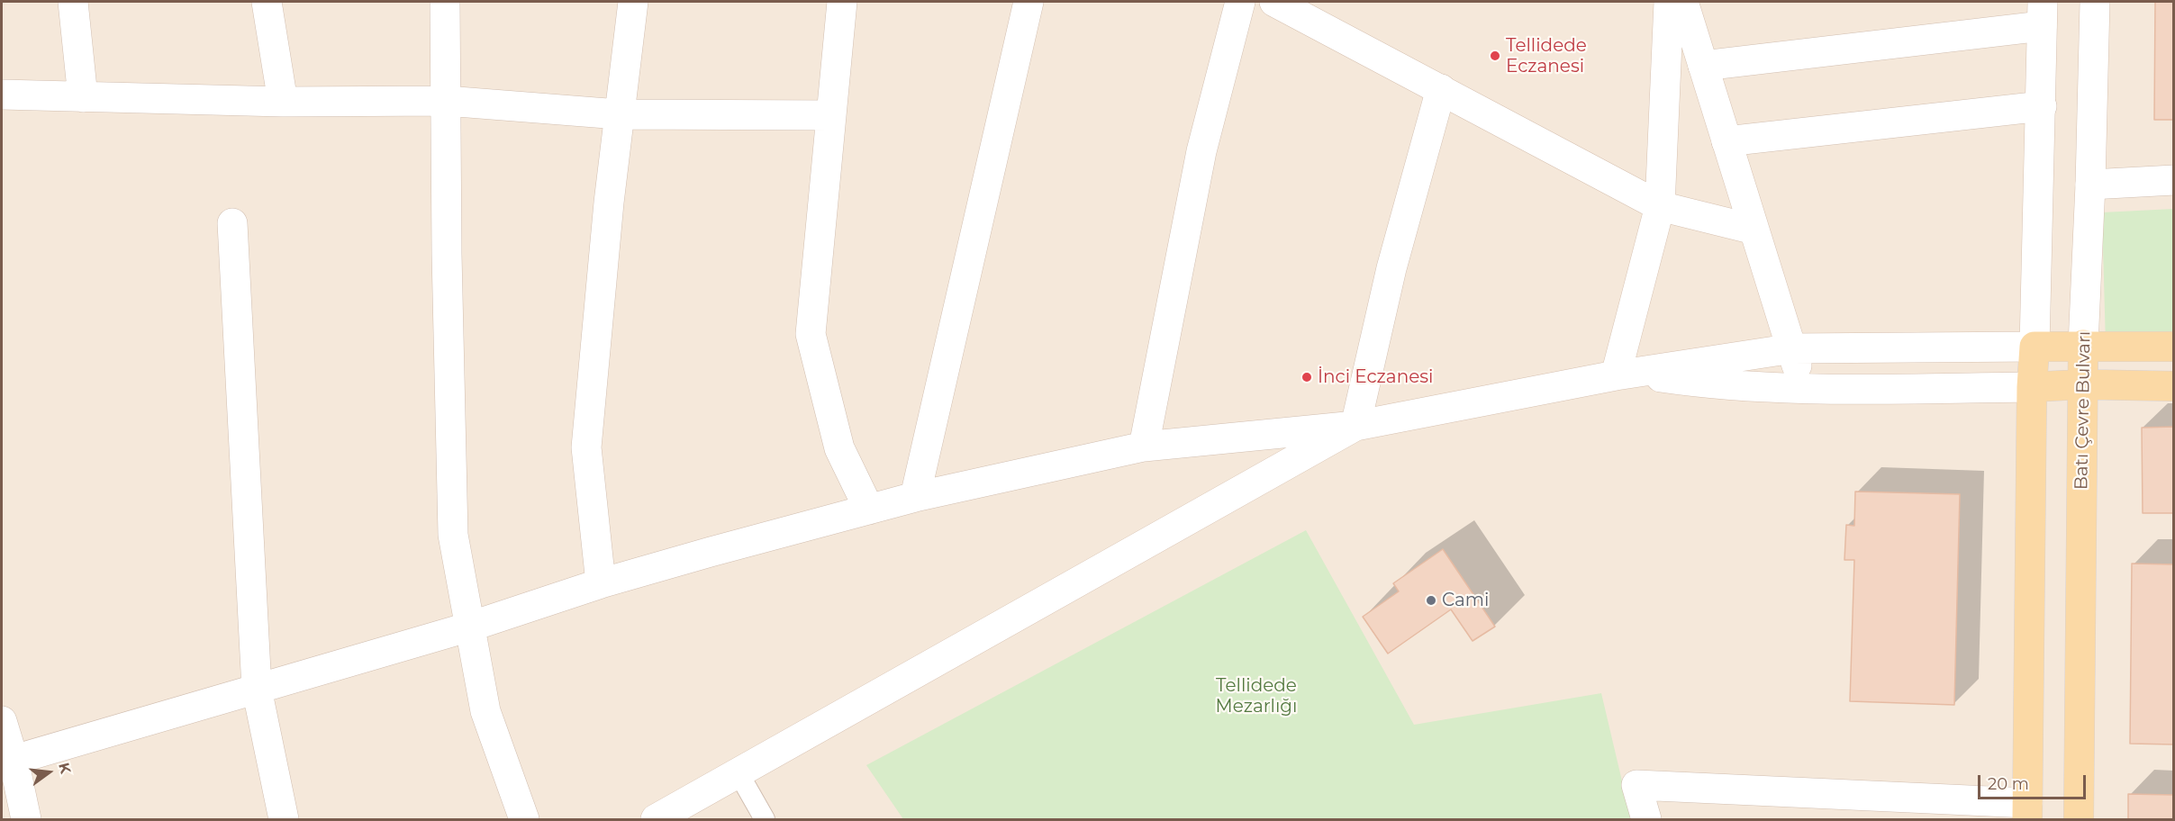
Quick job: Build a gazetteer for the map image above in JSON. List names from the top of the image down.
{
  "streets": {
    "main road": ["Batı Çevre Bulvarı"]
  },
  "parks": ["Tellidede Mezarlığı"],
  "places": ["Tellidede Eczanesi", "İnci Eczanesi", "Cami"],
  "scale_bar": "20 m",
  "north": "right"
}
